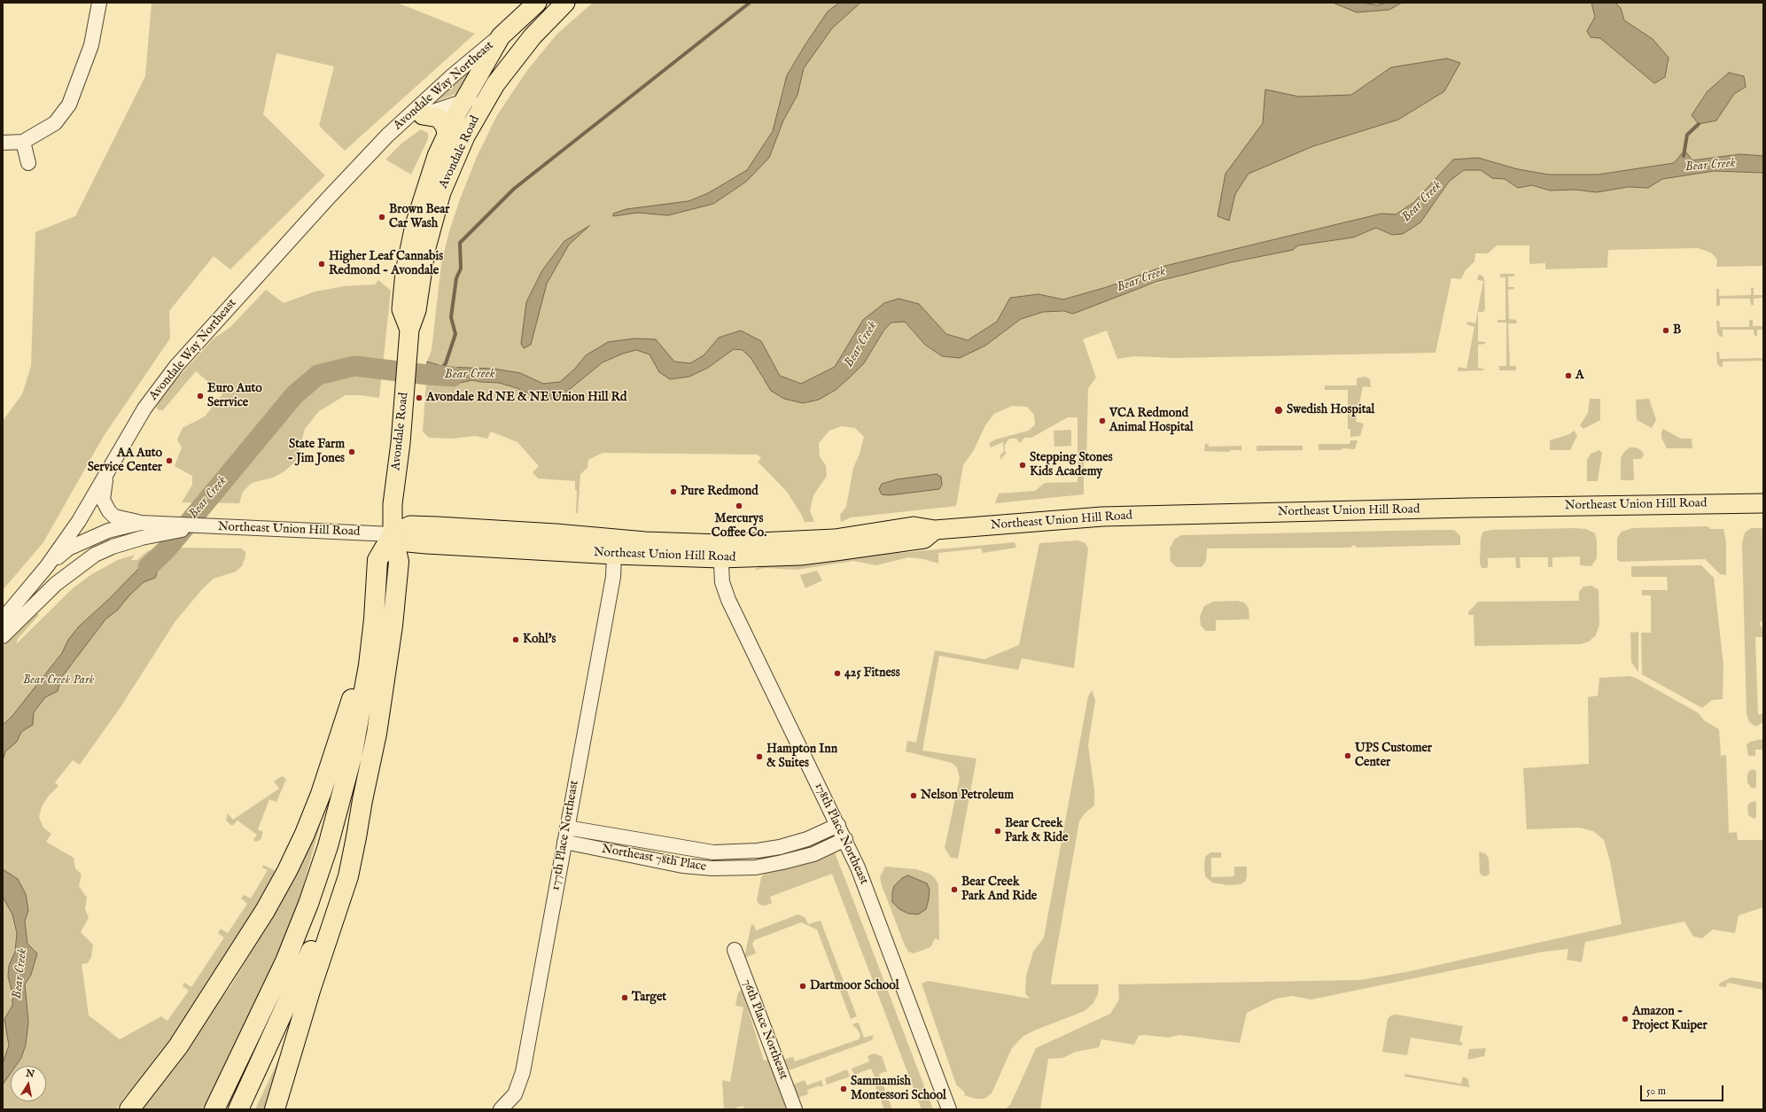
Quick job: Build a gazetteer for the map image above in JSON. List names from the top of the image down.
{
  "streets": {
    "main road": ["Avondale Road", "Northeast Union Hill Road"],
    "street": [
      "Avondale Way Northeast",
      "178th Place Northeast",
      "177th Place Northeast",
      "Northeast 78th Place",
      "76th Place Northeast"
    ]
  },
  "crossings": [
    ["Avondale Way Northeast", "Avondale Road"],
    ["Avondale Way Northeast", "Northeast Union Hill Road"],
    ["Avondale Road", "Northeast Union Hill Road"],
    ["Northeast Union Hill Road", "178th Place Northeast"],
    ["Northeast Union Hill Road", "177th Place Northeast"],
    ["178th Place Northeast", "Northeast 78th Place"],
    ["177th Place Northeast", "Northeast 78th Place"]
  ],
  "water": ["Bear Creek"],
  "parks": ["Bear Creek Park"],
  "places": [
    "Brown Bear Car Wash",
    "Higher Leaf Cannabis Redmond - Avondale",
    "B",
    "A",
    "Euro Auto Serrvice",
    "Avondale Rd NE & NE Union Hill Rd",
    "Swedish Hospital",
    "VCA Redmond Animal Hospital",
    "State Farm - Jim Jones",
    "AA Auto Service Center",
    "Stepping Stones Kids Academy",
    "Pure Redmond",
    "Mercurys Coffee Co.",
    "Kohl's",
    "425 Fitness",
    "UPS Customer Center",
    "Hampton Inn & Suites",
    "Nelson Petroleum",
    "Bear Creek Park & Ride",
    "Bear Creek Park And Ride",
    "Dartmoor School",
    "Target",
    "Amazon - Project Kuiper",
    "Sammamish Montessori School"
  ],
  "scale_bar": "50 m",
  "north": "top"
}
